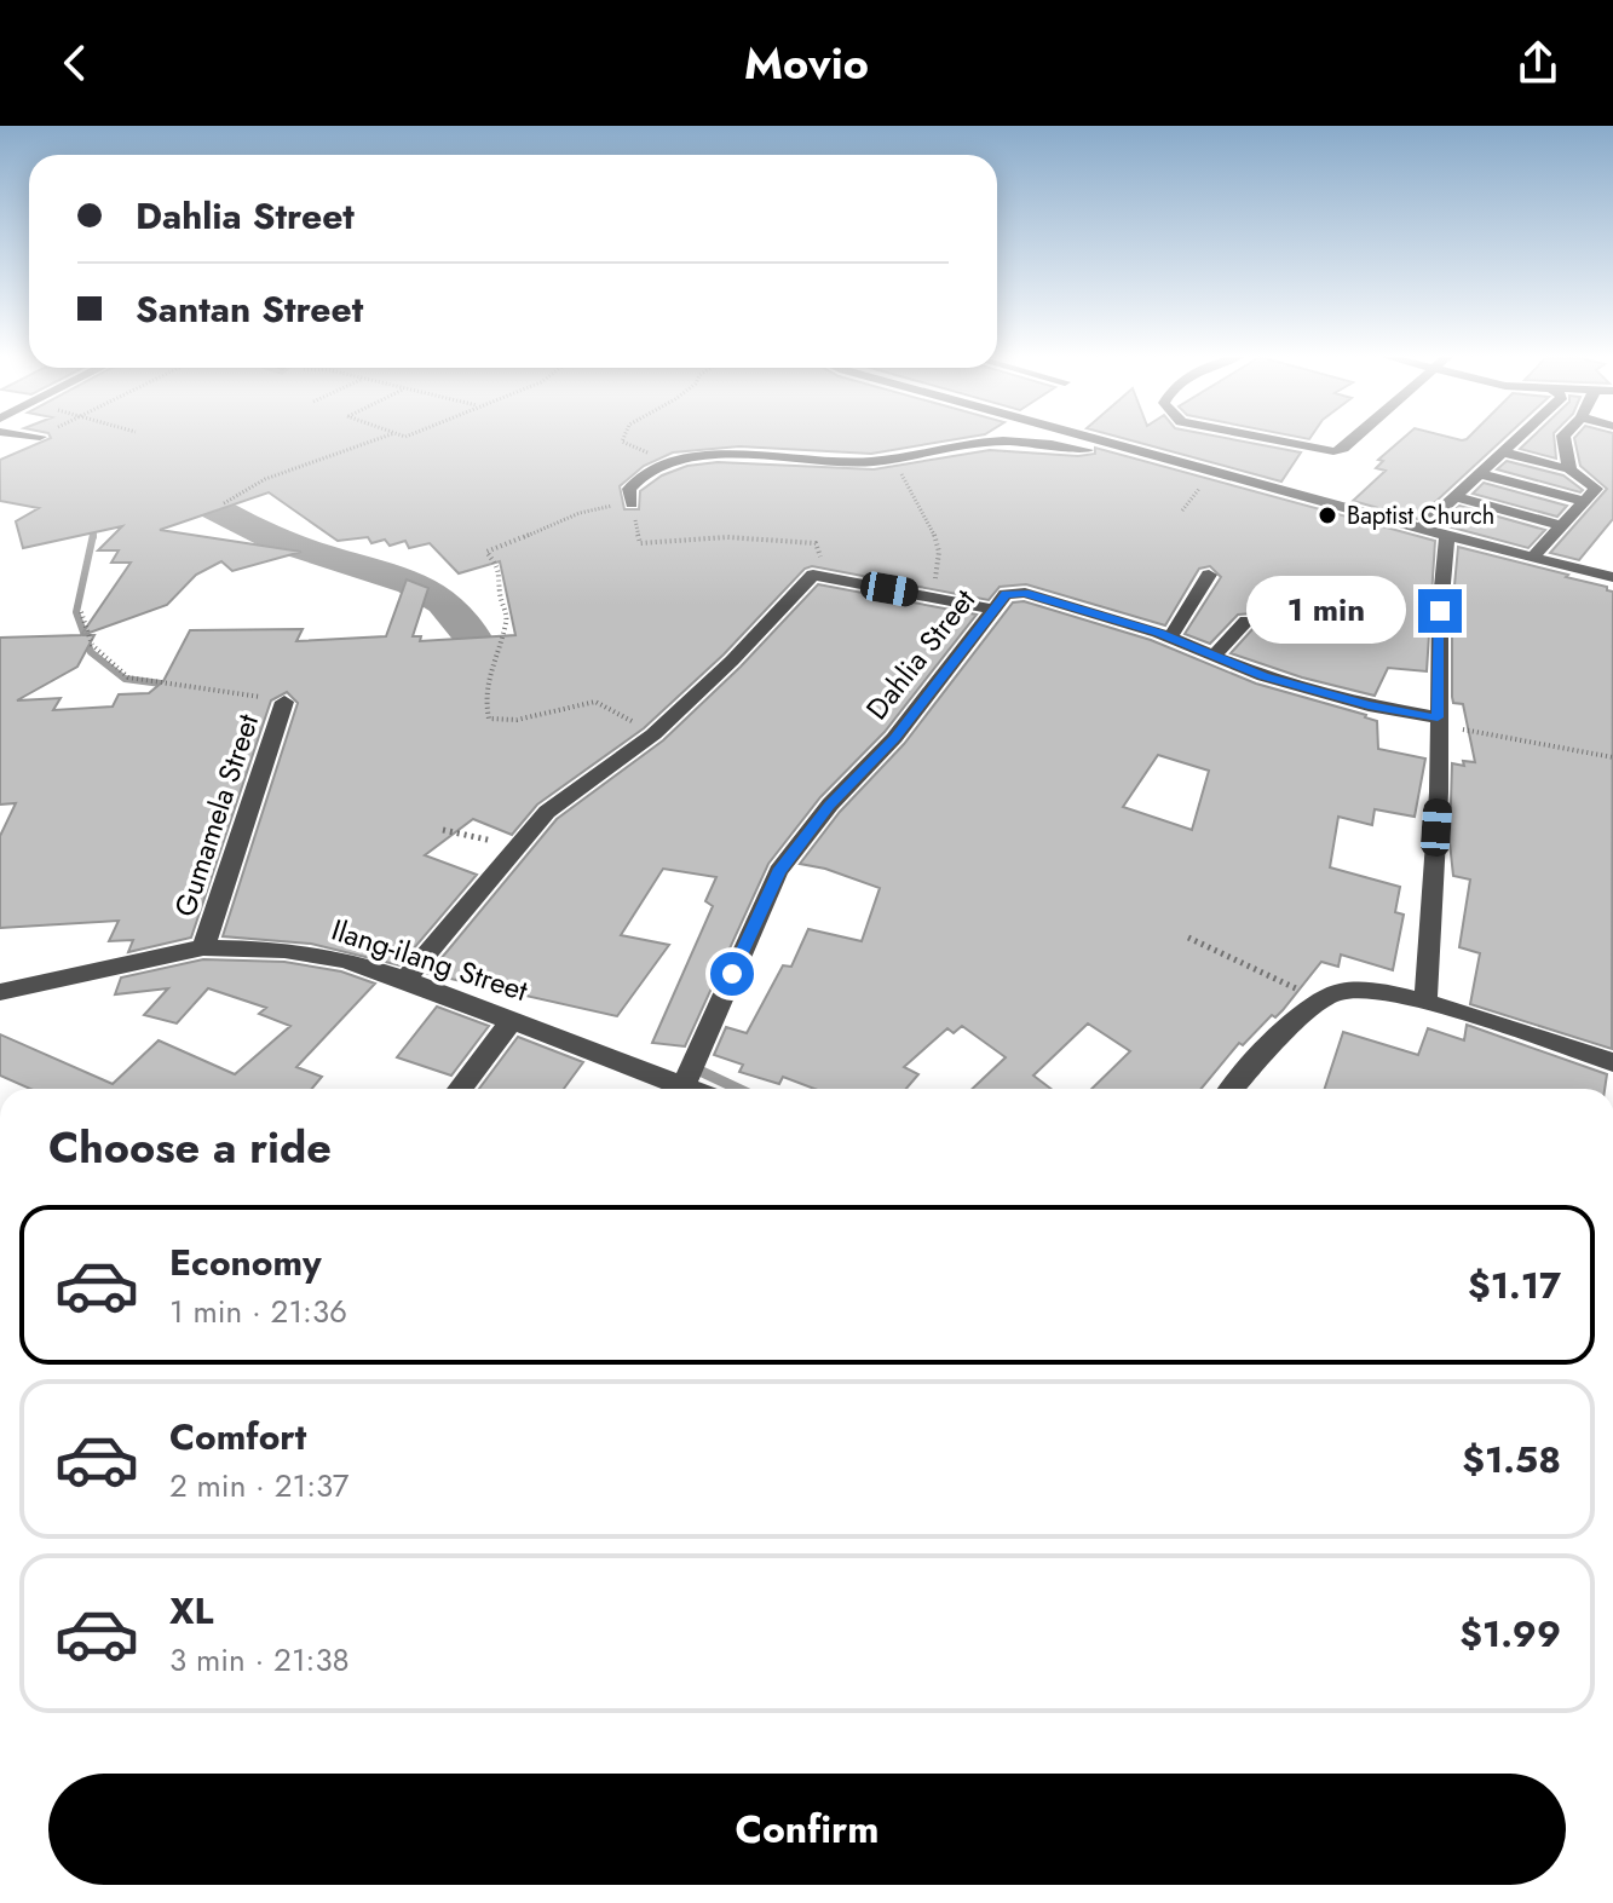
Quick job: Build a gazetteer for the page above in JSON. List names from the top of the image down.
{
  "streets": {
    "street": ["Dahlia Street", "Gumamela Street", "Ilang-ilang Street"]
  },
  "crossings": [
    ["Dahlia Street", "Ilang-ilang Street"],
    ["Gumamela Street", "Ilang-ilang Street"]
  ],
  "places": ["Baptist Church"],
  "page": {
    "header": "Movio",
    "banner": ["Dahlia Street", "Santan Street"],
    "bubble": "1 min",
    "heading": "Choose a ride",
    "list": [
      {
        "name": "Economy",
        "note": "1 min · 21:36",
        "value": "$1.17"
      },
      {
        "name": "Comfort",
        "note": "2 min · 21:37",
        "value": "$1.58"
      },
      {
        "name": "XL",
        "note": "3 min · 21:38",
        "value": "$1.99"
      }
    ],
    "buttons": "Confirm"
  }
}
